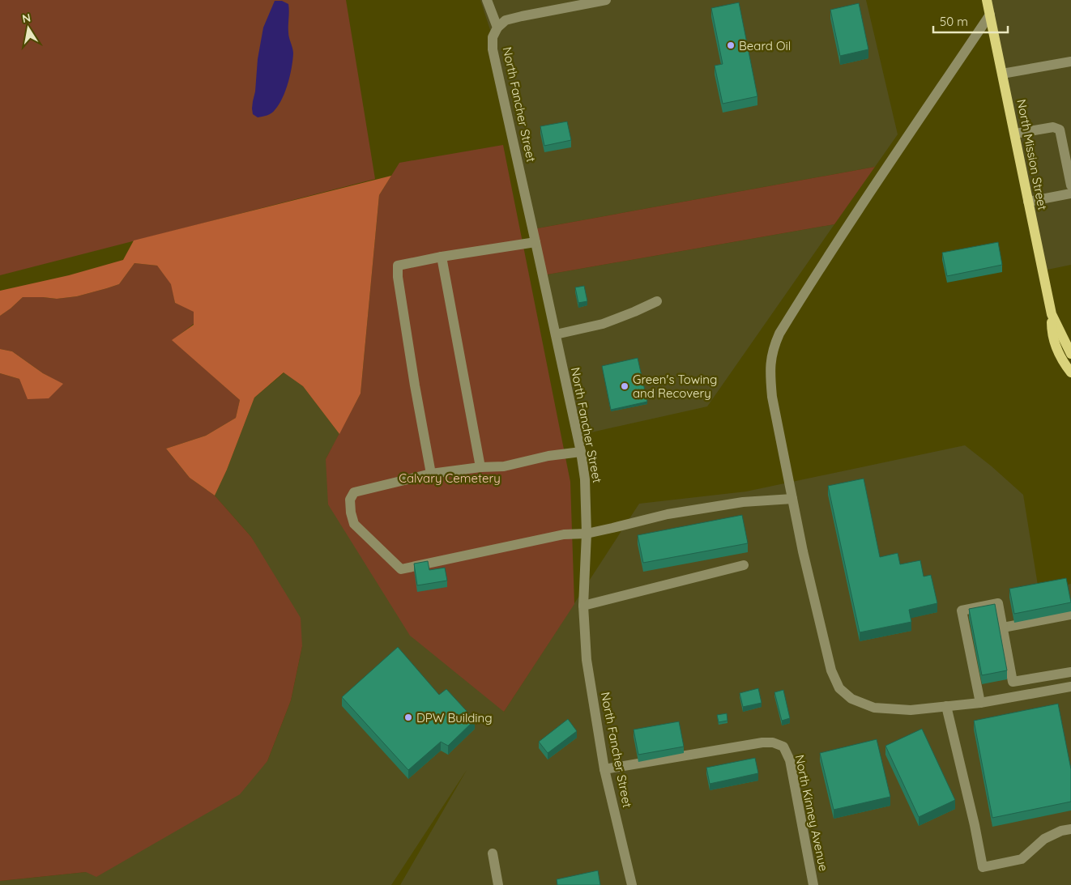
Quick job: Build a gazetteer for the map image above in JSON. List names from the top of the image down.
{
  "streets": {
    "main road": ["North Mission Street"],
    "street": ["North Fancher Street", "North Kinney Avenue"]
  },
  "crossings": [
    ["North Fancher Street", "North Kinney Avenue"]
  ],
  "parks": ["Calvary Cemetery"],
  "places": ["Beard Oil", "Green's Towing and Recovery", "DPW Building"],
  "scale_bar": "50 m",
  "north": "top"
}
